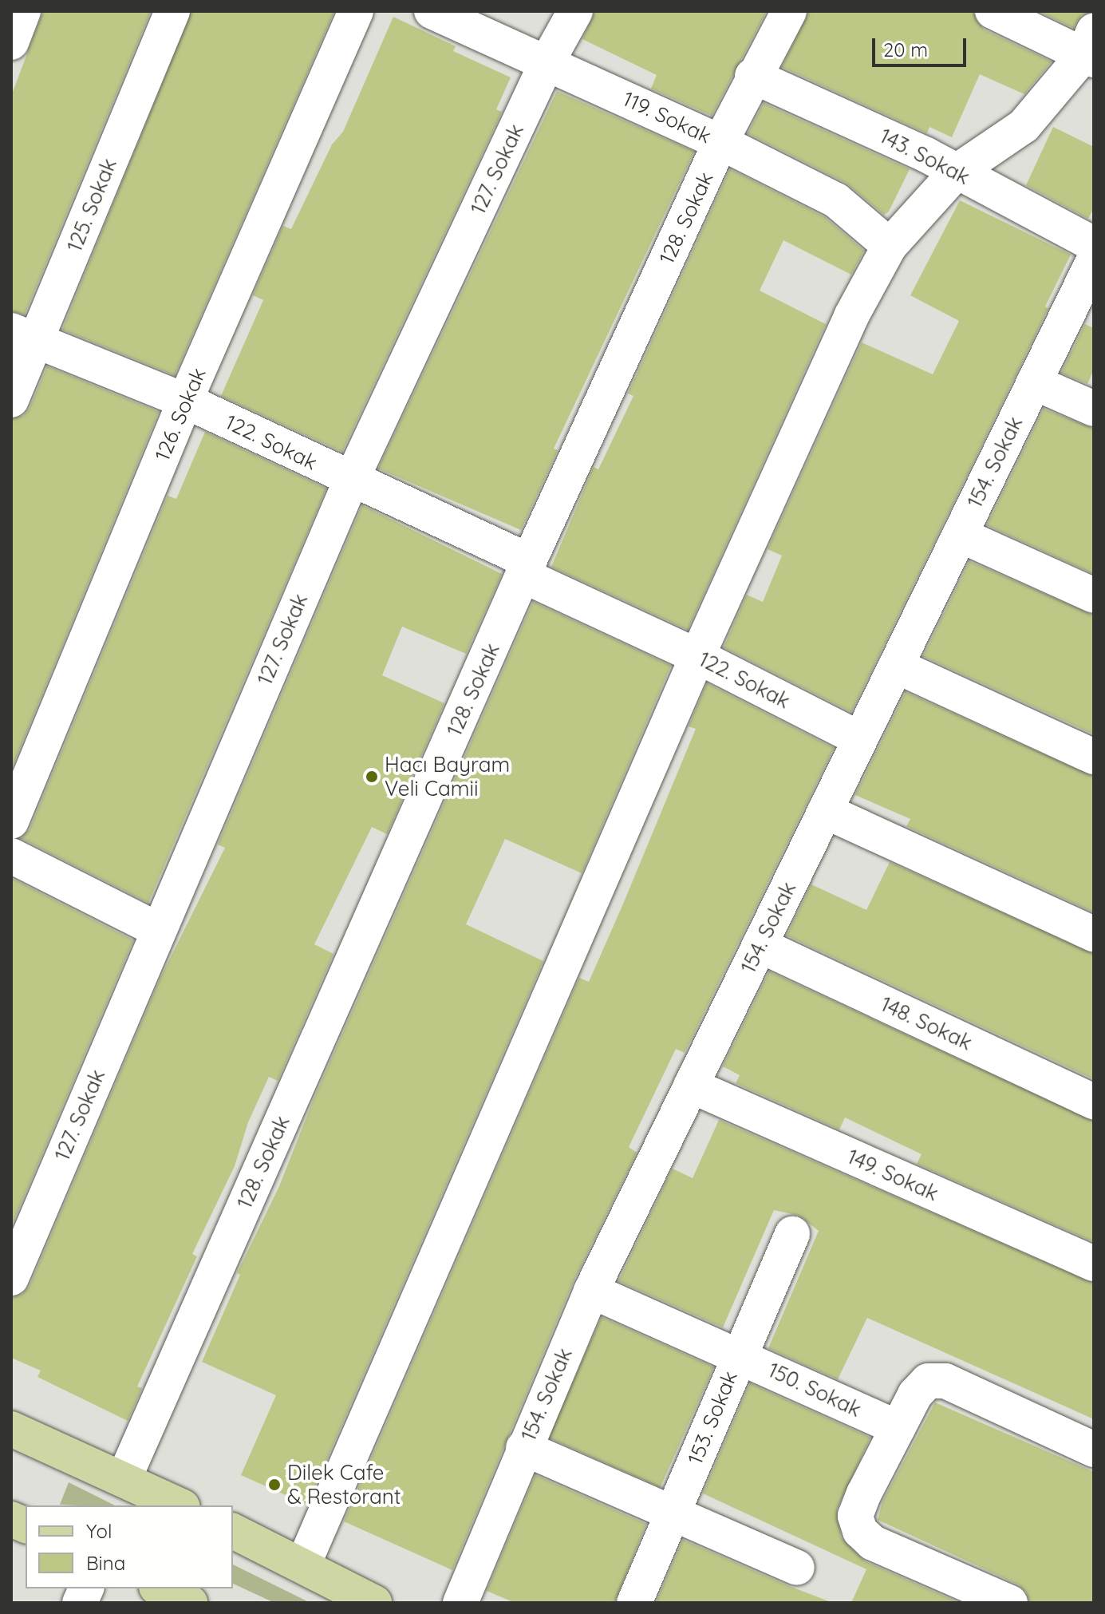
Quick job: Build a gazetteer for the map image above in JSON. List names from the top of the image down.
{
  "streets": {
    "street": [
      "119. Sokak",
      "143. Sokak",
      "127. Sokak",
      "125. Sokak",
      "128. Sokak",
      "126. Sokak",
      "122. Sokak",
      "154. Sokak",
      "148. Sokak",
      "149. Sokak",
      "150. Sokak",
      "153. Sokak"
    ]
  },
  "crossings": [
    ["119. Sokak", "127. Sokak"],
    ["119. Sokak", "128. Sokak"],
    ["143. Sokak", "128. Sokak"],
    ["127. Sokak", "122. Sokak"],
    ["125. Sokak", "122. Sokak"],
    ["128. Sokak", "122. Sokak"],
    ["126. Sokak", "122. Sokak"],
    ["122. Sokak", "154. Sokak"],
    ["154. Sokak", "148. Sokak"],
    ["154. Sokak", "149. Sokak"],
    ["154. Sokak", "150. Sokak"],
    ["150. Sokak", "153. Sokak"]
  ],
  "places": ["Hacı Bayram Veli Camii", "Dilek Cafe & Restorant"],
  "legend": ["Yol", "Bina"],
  "scale_bar": "20 m"
}
